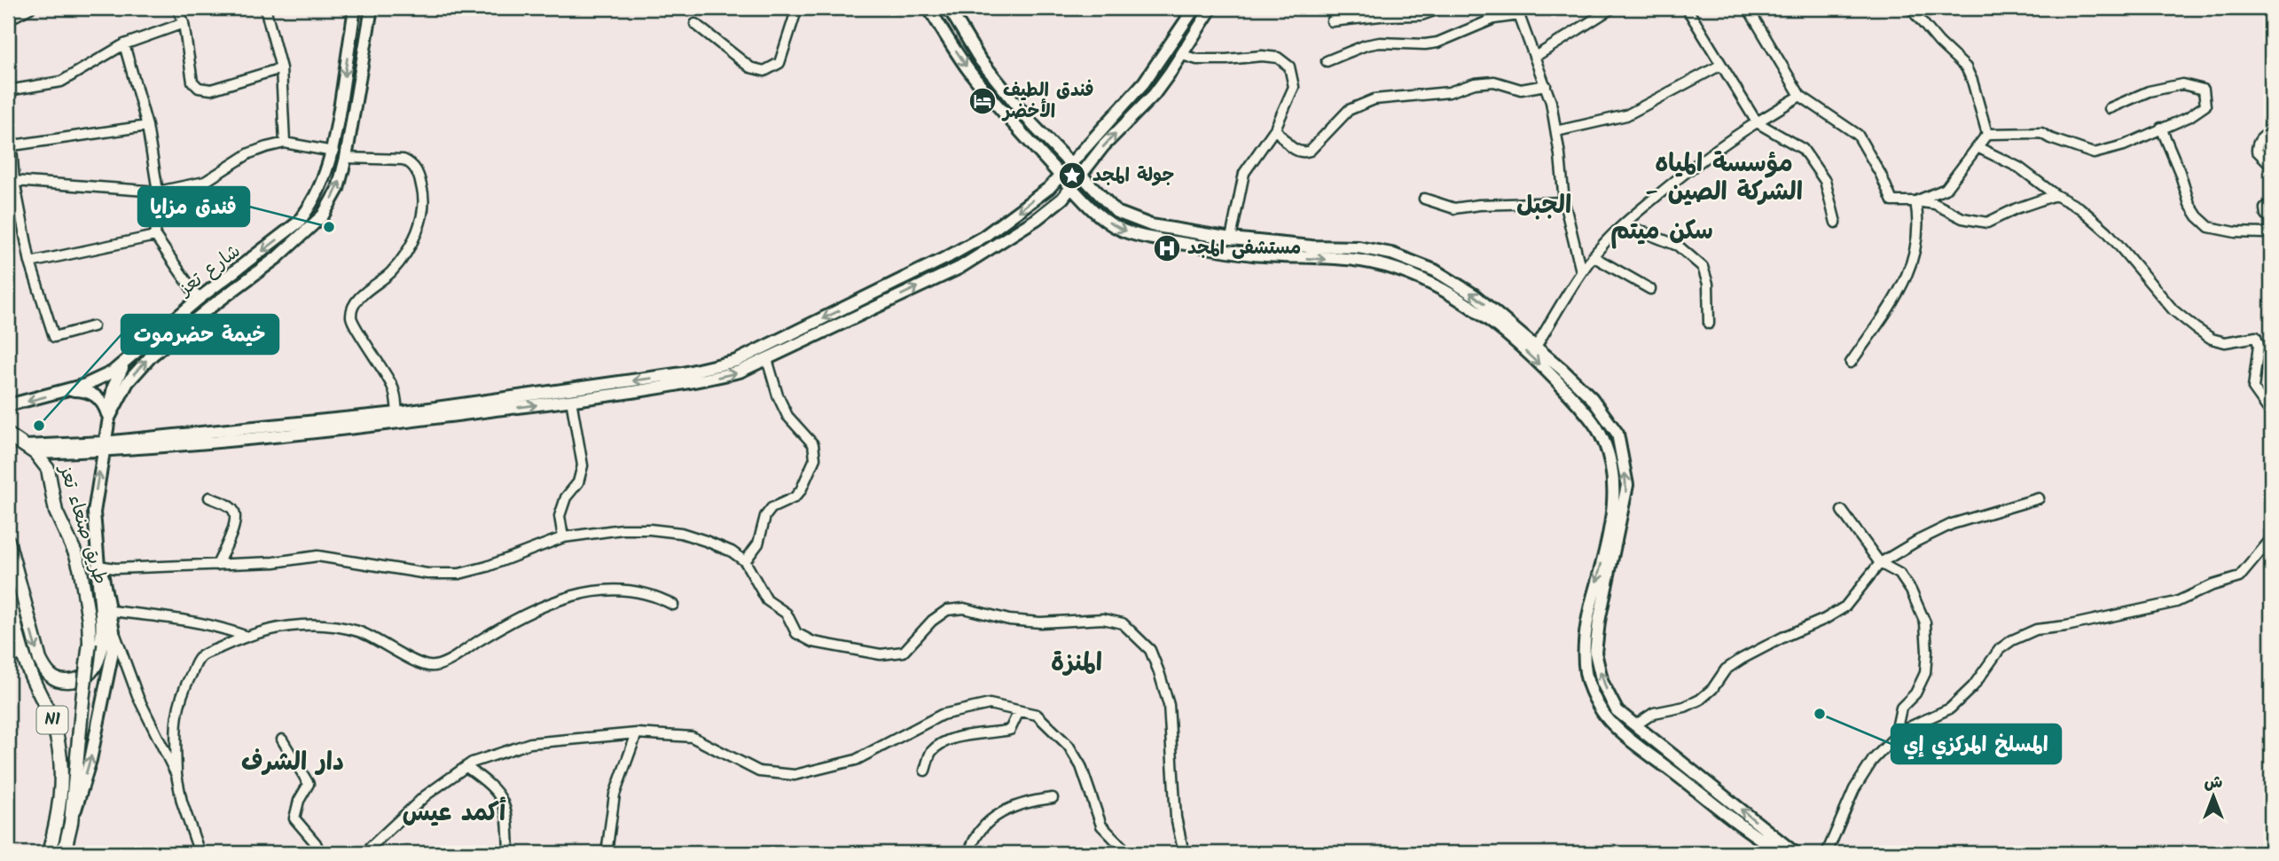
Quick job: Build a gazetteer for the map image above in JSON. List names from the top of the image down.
{
  "streets": {
    "highway": ["طريق صنعاء تعز", "N1"],
    "main road": ["شارع تعز"]
  },
  "crossings": [
    ["شارع تعز", "طريق صنعاء تعز"],
    ["شارع تعز", "N1"],
    ["طريق صنعاء تعز", "N1"]
  ],
  "districts": [
    "مؤسسة المياه - الشركة الصين",
    "الجبل",
    "سكن ميتم",
    "المنزة",
    "دار الشرف",
    "أكمد عيس"
  ],
  "places": {
    "hotel": ["فندق الطيف الأخضر"],
    "place": ["جولة المجد"],
    "other": ["فندق مزايا", "خيمة حضرموت", "المسلخ المركزي إي"],
    "hospital": ["مستشفى المجد"]
  },
  "north": "top"
}
